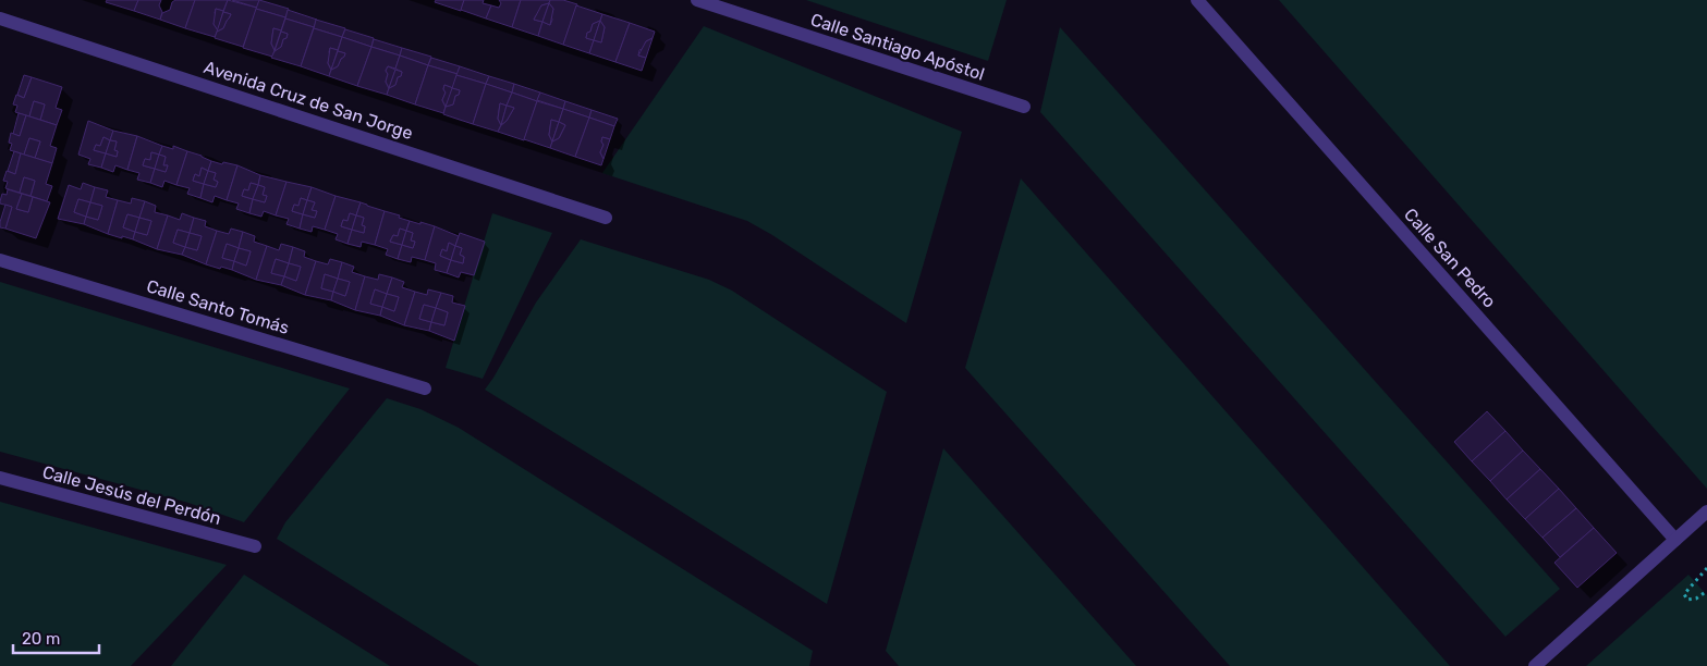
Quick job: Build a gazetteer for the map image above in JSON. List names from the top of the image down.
{
  "streets": {
    "street": [
      "Calle Santiago Apóstol",
      "Avenida Cruz de San Jorge",
      "Calle San Pedro",
      "Calle Santo Tomás",
      "Calle Jesús del Perdón"
    ]
  },
  "scale_bar": "20 m"
}
